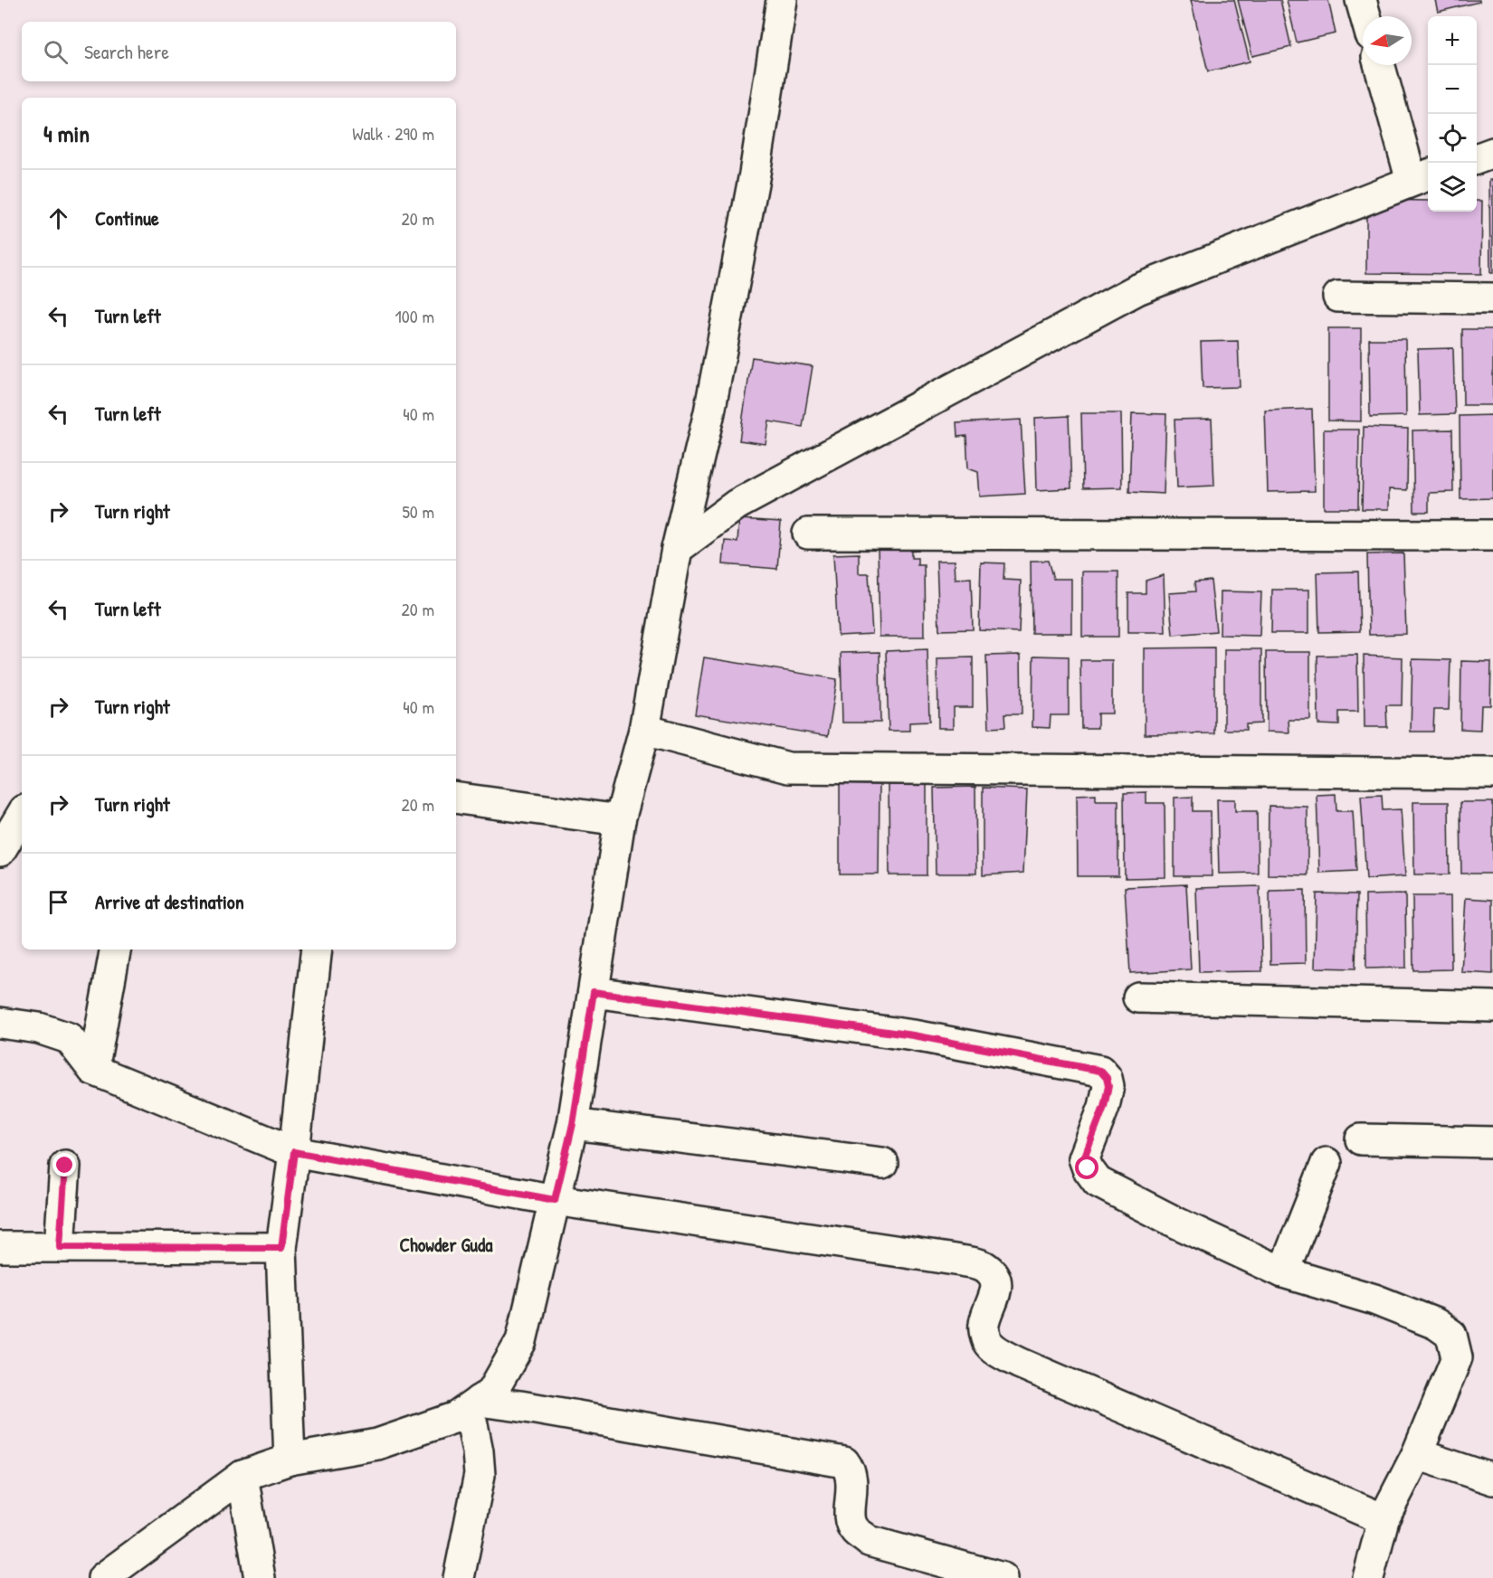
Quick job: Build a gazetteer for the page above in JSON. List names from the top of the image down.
{
  "districts": ["Chowder Guda"],
  "north": "left",
  "page": {
    "map_buttons": ["+", "−"],
    "search": "Search here",
    "heading": ["4 min", "Walk · 290 m"],
    "list": [
      ["Continue", "20 m"],
      ["Turn left", "100 m"],
      ["Turn left", "40 m"],
      ["Turn right", "50 m"],
      ["Turn left", "20 m"],
      ["Turn right", "40 m"],
      ["Turn right", "20 m"],
      "Arrive at destination"
    ]
  }
}
